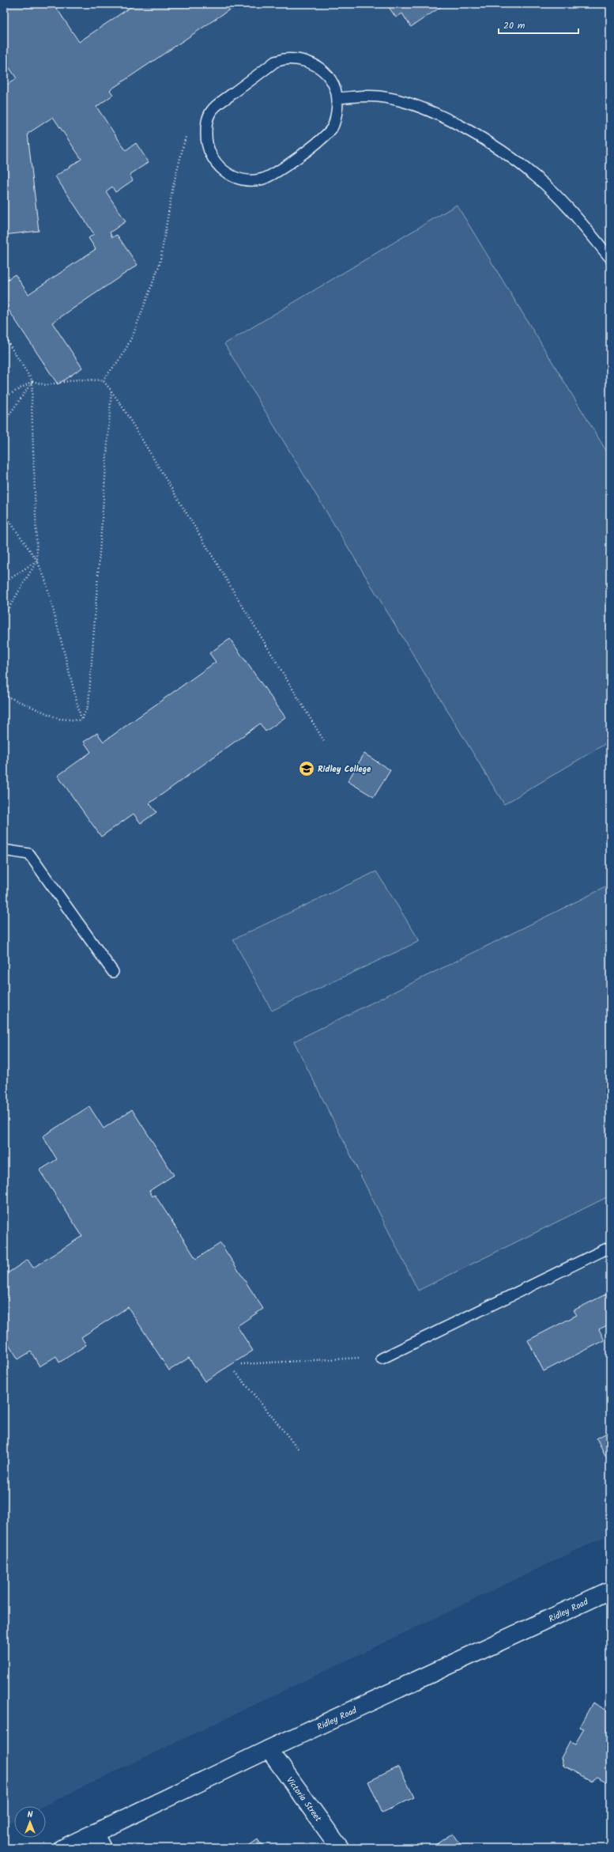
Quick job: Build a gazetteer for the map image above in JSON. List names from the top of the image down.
{
  "streets": {
    "street": ["Ridley Road", "Victoria Street"]
  },
  "crossings": [
    ["Ridley Road", "Victoria Street"]
  ],
  "places": {
    "school or university": ["Ridley College"]
  },
  "scale_bar": "20 m",
  "north": "top"
}
